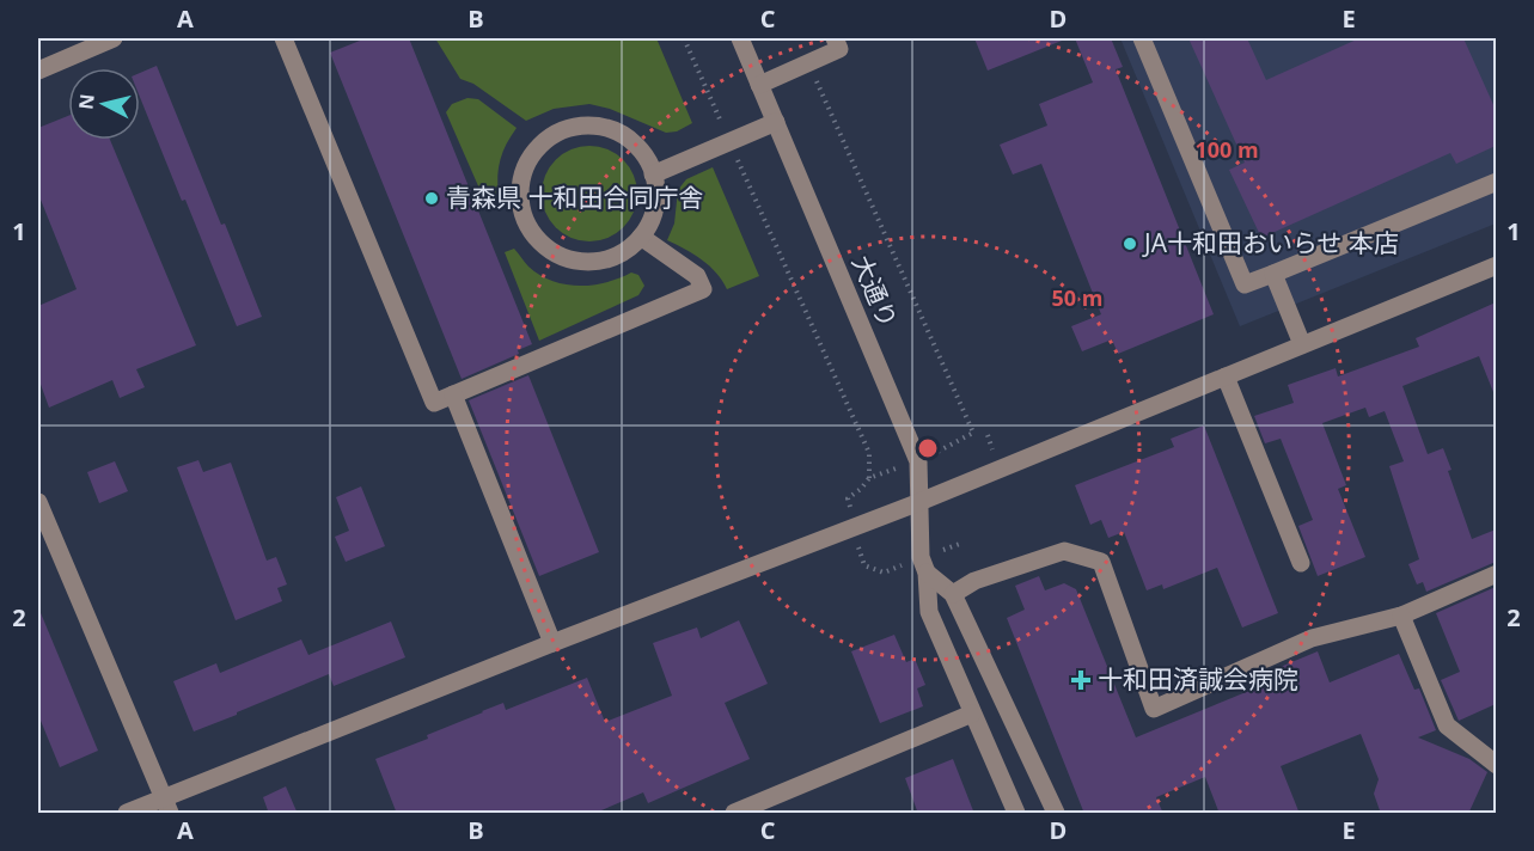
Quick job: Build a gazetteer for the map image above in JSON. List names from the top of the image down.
{
  "streets": {
    "street": ["大通り"]
  },
  "places": {
    "other": ["青森県 十和田合同庁舎", "JA十和田おいらせ 本店"],
    "health": ["十和田済誠会病院"]
  },
  "north": "left",
  "grid": {
    "columns": [
      "A",
      "B",
      "C",
      "D",
      "E"
    ],
    "rows": ["1", "2"]
  },
  "rings": ["100 m", "50 m"]
}
